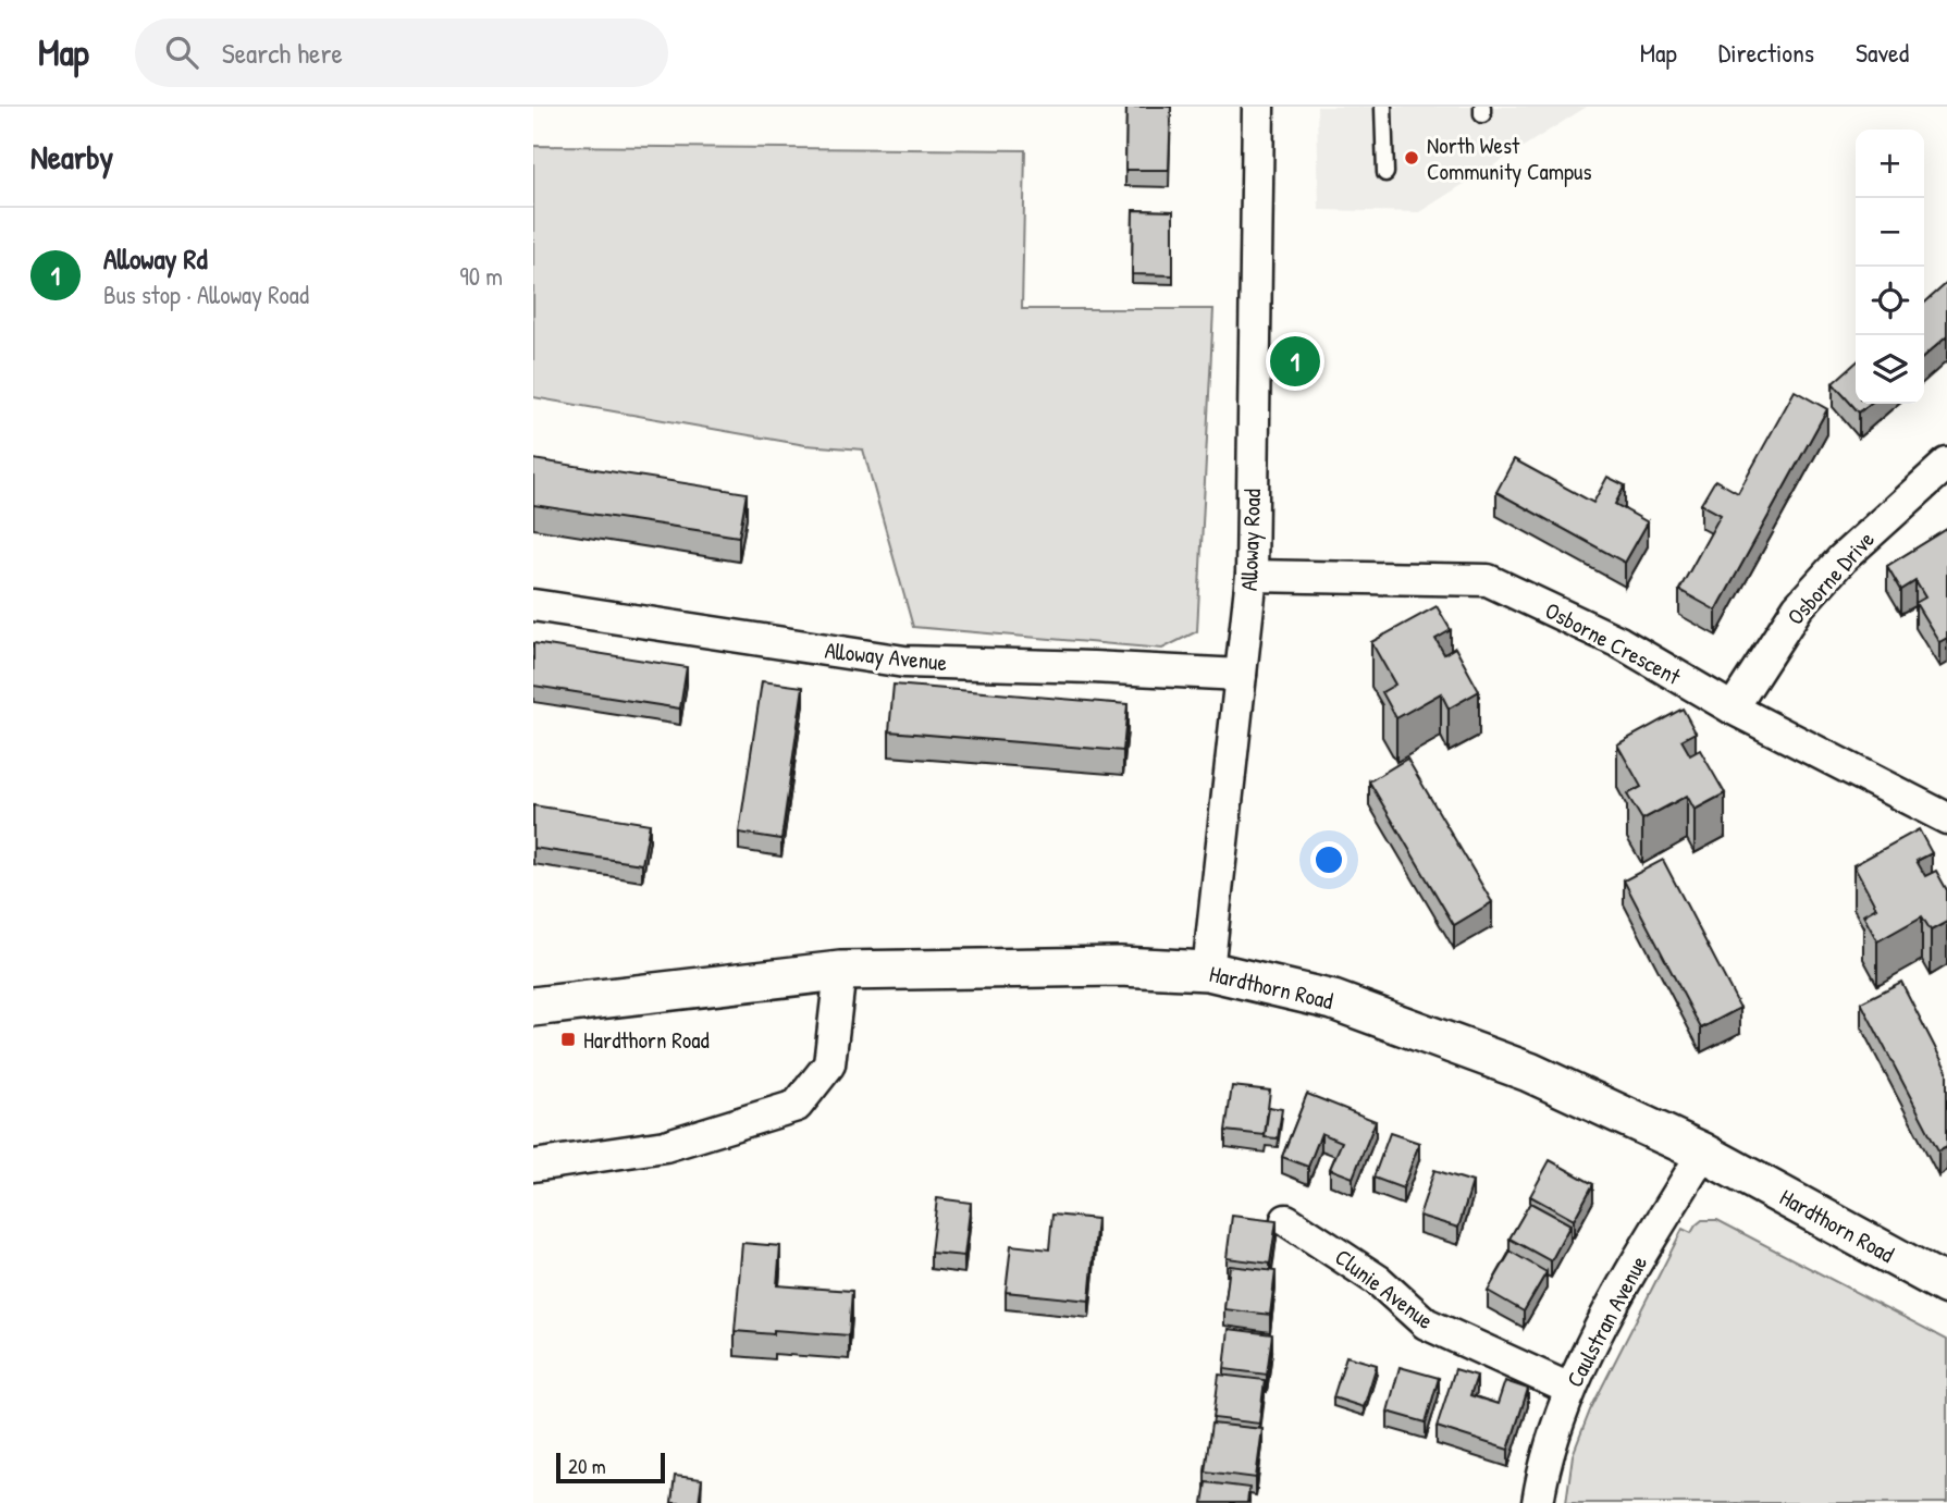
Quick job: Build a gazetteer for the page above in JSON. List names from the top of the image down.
{
  "streets": {
    "street": [
      "Alloway Road",
      "Osborne Drive",
      "Osborne Crescent",
      "Alloway Avenue",
      "Hardthorn Road",
      "Clunie Avenue",
      "Caulstran Avenue"
    ]
  },
  "crossings": [
    ["Alloway Road", "Osborne Crescent"],
    ["Alloway Road", "Alloway Avenue"],
    ["Alloway Road", "Hardthorn Road"],
    ["Osborne Drive", "Osborne Crescent"],
    ["Hardthorn Road", "Caulstran Avenue"],
    ["Clunie Avenue", "Caulstran Avenue"]
  ],
  "places": {
    "other": ["North West Community Campus"],
    "transit": ["Hardthorn Road"]
  },
  "scale_bar": "20 m",
  "page": {
    "header": "Map",
    "search": "Search here",
    "nav": ["Map", "Directions", "Saved"],
    "heading": "Nearby",
    "map_buttons": ["+", "−"],
    "list": [
      {
        "mark": "1",
        "name": "Alloway Rd",
        "note": "Bus stop · Alloway Road",
        "value": "90 m"
      }
    ],
    "pins": "1",
    "scale": "20 m"
  }
}
